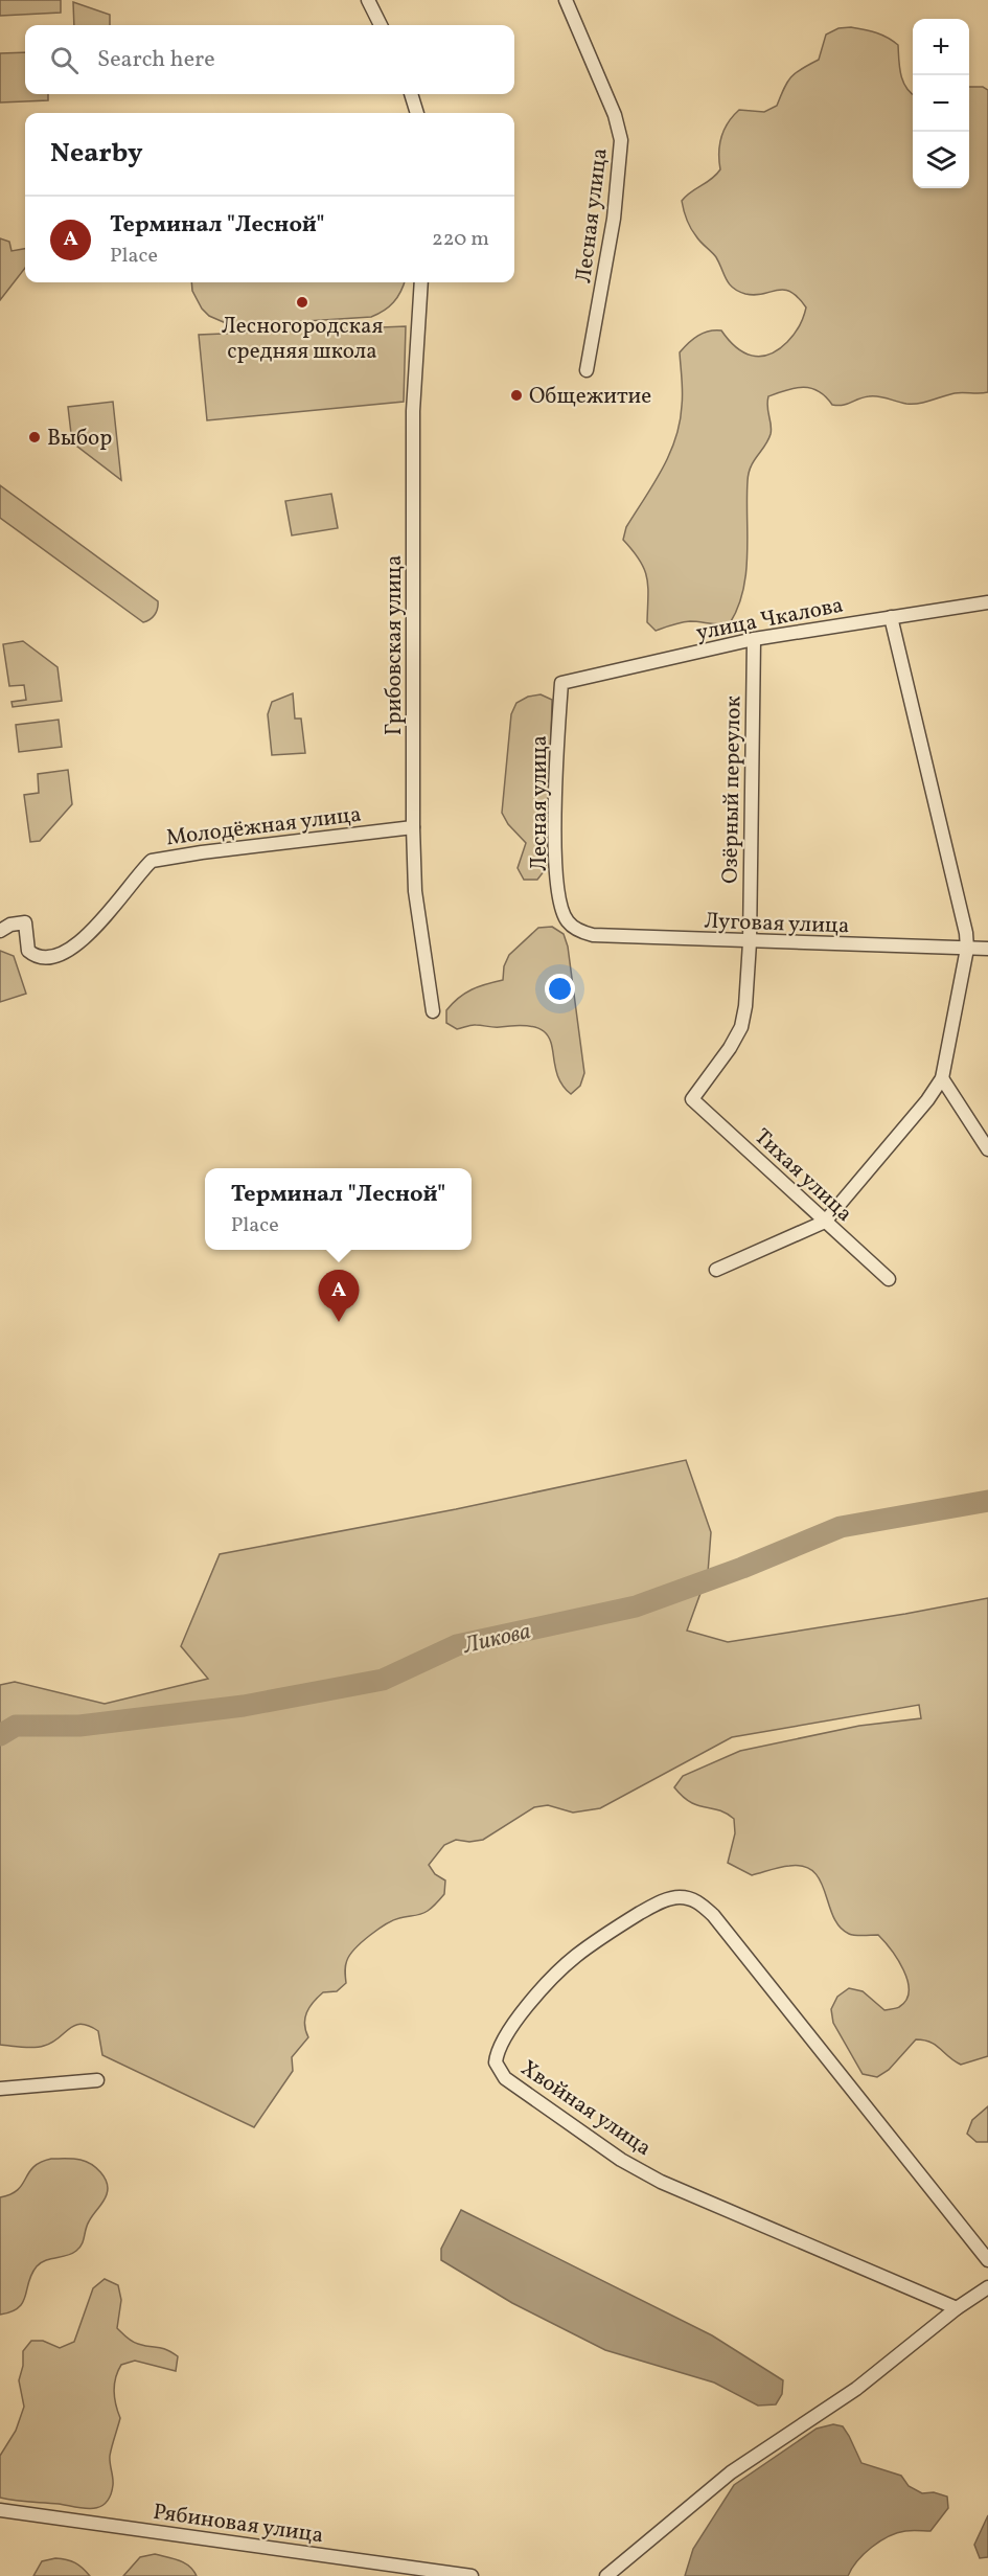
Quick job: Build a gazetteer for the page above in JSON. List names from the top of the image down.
{
  "streets": {
    "street": [
      "Лесная улица",
      "улица Чкалова",
      "Грибовская улица",
      "Озёрный переулок",
      "Молодёжная улица",
      "Луговая улица",
      "Тихая улица",
      "Хвойная улица",
      "Рябиновая улица"
    ]
  },
  "crossings": [
    ["Лесная улица", "улица Чкалова"],
    ["Лесная улица", "Луговая улица"],
    ["улица Чкалова", "Озёрный переулок"],
    ["Грибовская улица", "Молодёжная улица"],
    ["Озёрный переулок", "Луговая улица"],
    ["Озёрный переулок", "Тихая улица"]
  ],
  "water": ["Ликова"],
  "places": ["Лесногородская средняя школа", "Общежитие", "Выбор"],
  "page": {
    "map_buttons": ["+", "−"],
    "search": "Search here",
    "heading": "Nearby",
    "list": [
      {
        "mark": "A",
        "name": "Терминал \"Лесной\"",
        "note": "Place",
        "value": "220 m"
      }
    ],
    "popup": ["Терминал \"Лесной\"", "Place"],
    "pins": "A"
  }
}
